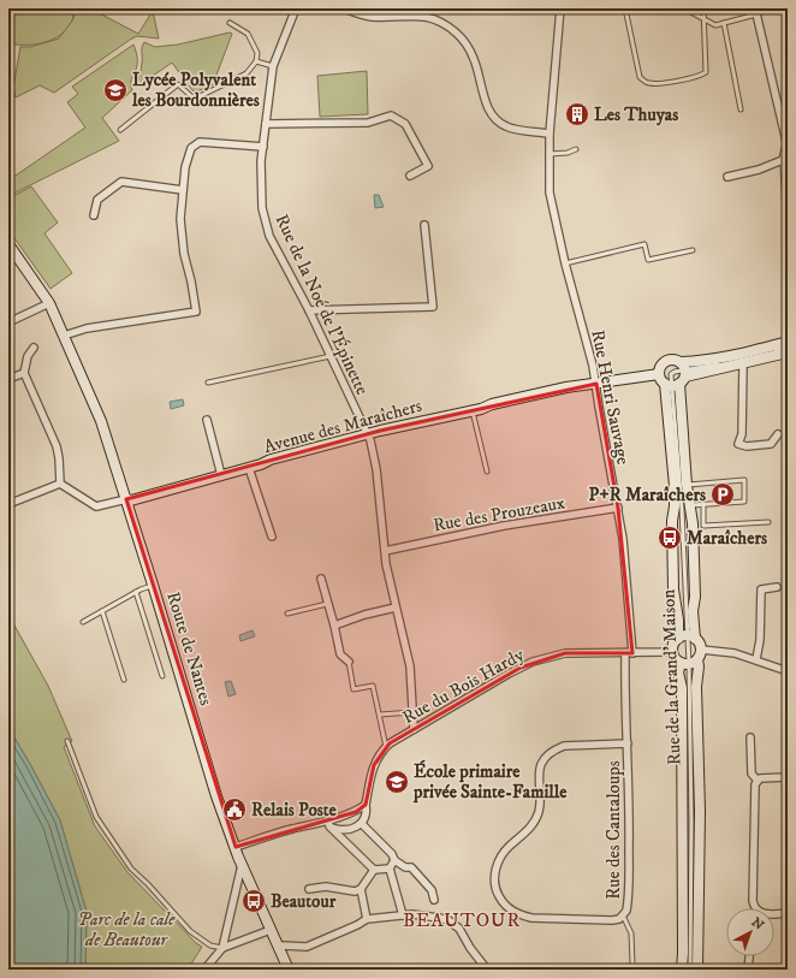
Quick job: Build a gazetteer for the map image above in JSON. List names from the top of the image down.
{
  "streets": {
    "main road": ["Avenue des Maraîchers", "Route de Nantes", "Rue de la Grand' Maison"],
    "street": [
      "Rue de la Noé de l'Épinette",
      "Rue Henri Sauvage",
      "Rue des Prouzeaux",
      "Rue du Bois Hardy",
      "Rue des Cantaloups"
    ]
  },
  "crossings": [
    ["Rue de la Noé de l'Épinette", "Avenue des Maraîchers"],
    ["Rue de la Noé de l'Épinette", "Rue des Prouzeaux"],
    ["Rue de la Noé de l'Épinette", "Rue du Bois Hardy"],
    ["Rue Henri Sauvage", "Avenue des Maraîchers"],
    ["Rue Henri Sauvage", "Rue des Prouzeaux"],
    ["Rue Henri Sauvage", "Rue du Bois Hardy"],
    ["Rue Henri Sauvage", "Rue des Cantaloups"],
    ["Avenue des Maraîchers", "Route de Nantes"],
    ["Rue du Bois Hardy", "Rue des Cantaloups"]
  ],
  "districts": ["BEAUTOUR"],
  "parks": ["Parc de la cale de Beautour"],
  "places": {
    "school or university": ["Lycée Polyvalent les Bourdonnières", "École primaire privée Sainte-Famille"],
    "building": ["Les Thuyas"],
    "parking": ["P+R Maraîchers"],
    "bus stop": ["Maraîchers", "Beautour"],
    "public building": ["Relais Poste"]
  },
  "north": "top right"
}
